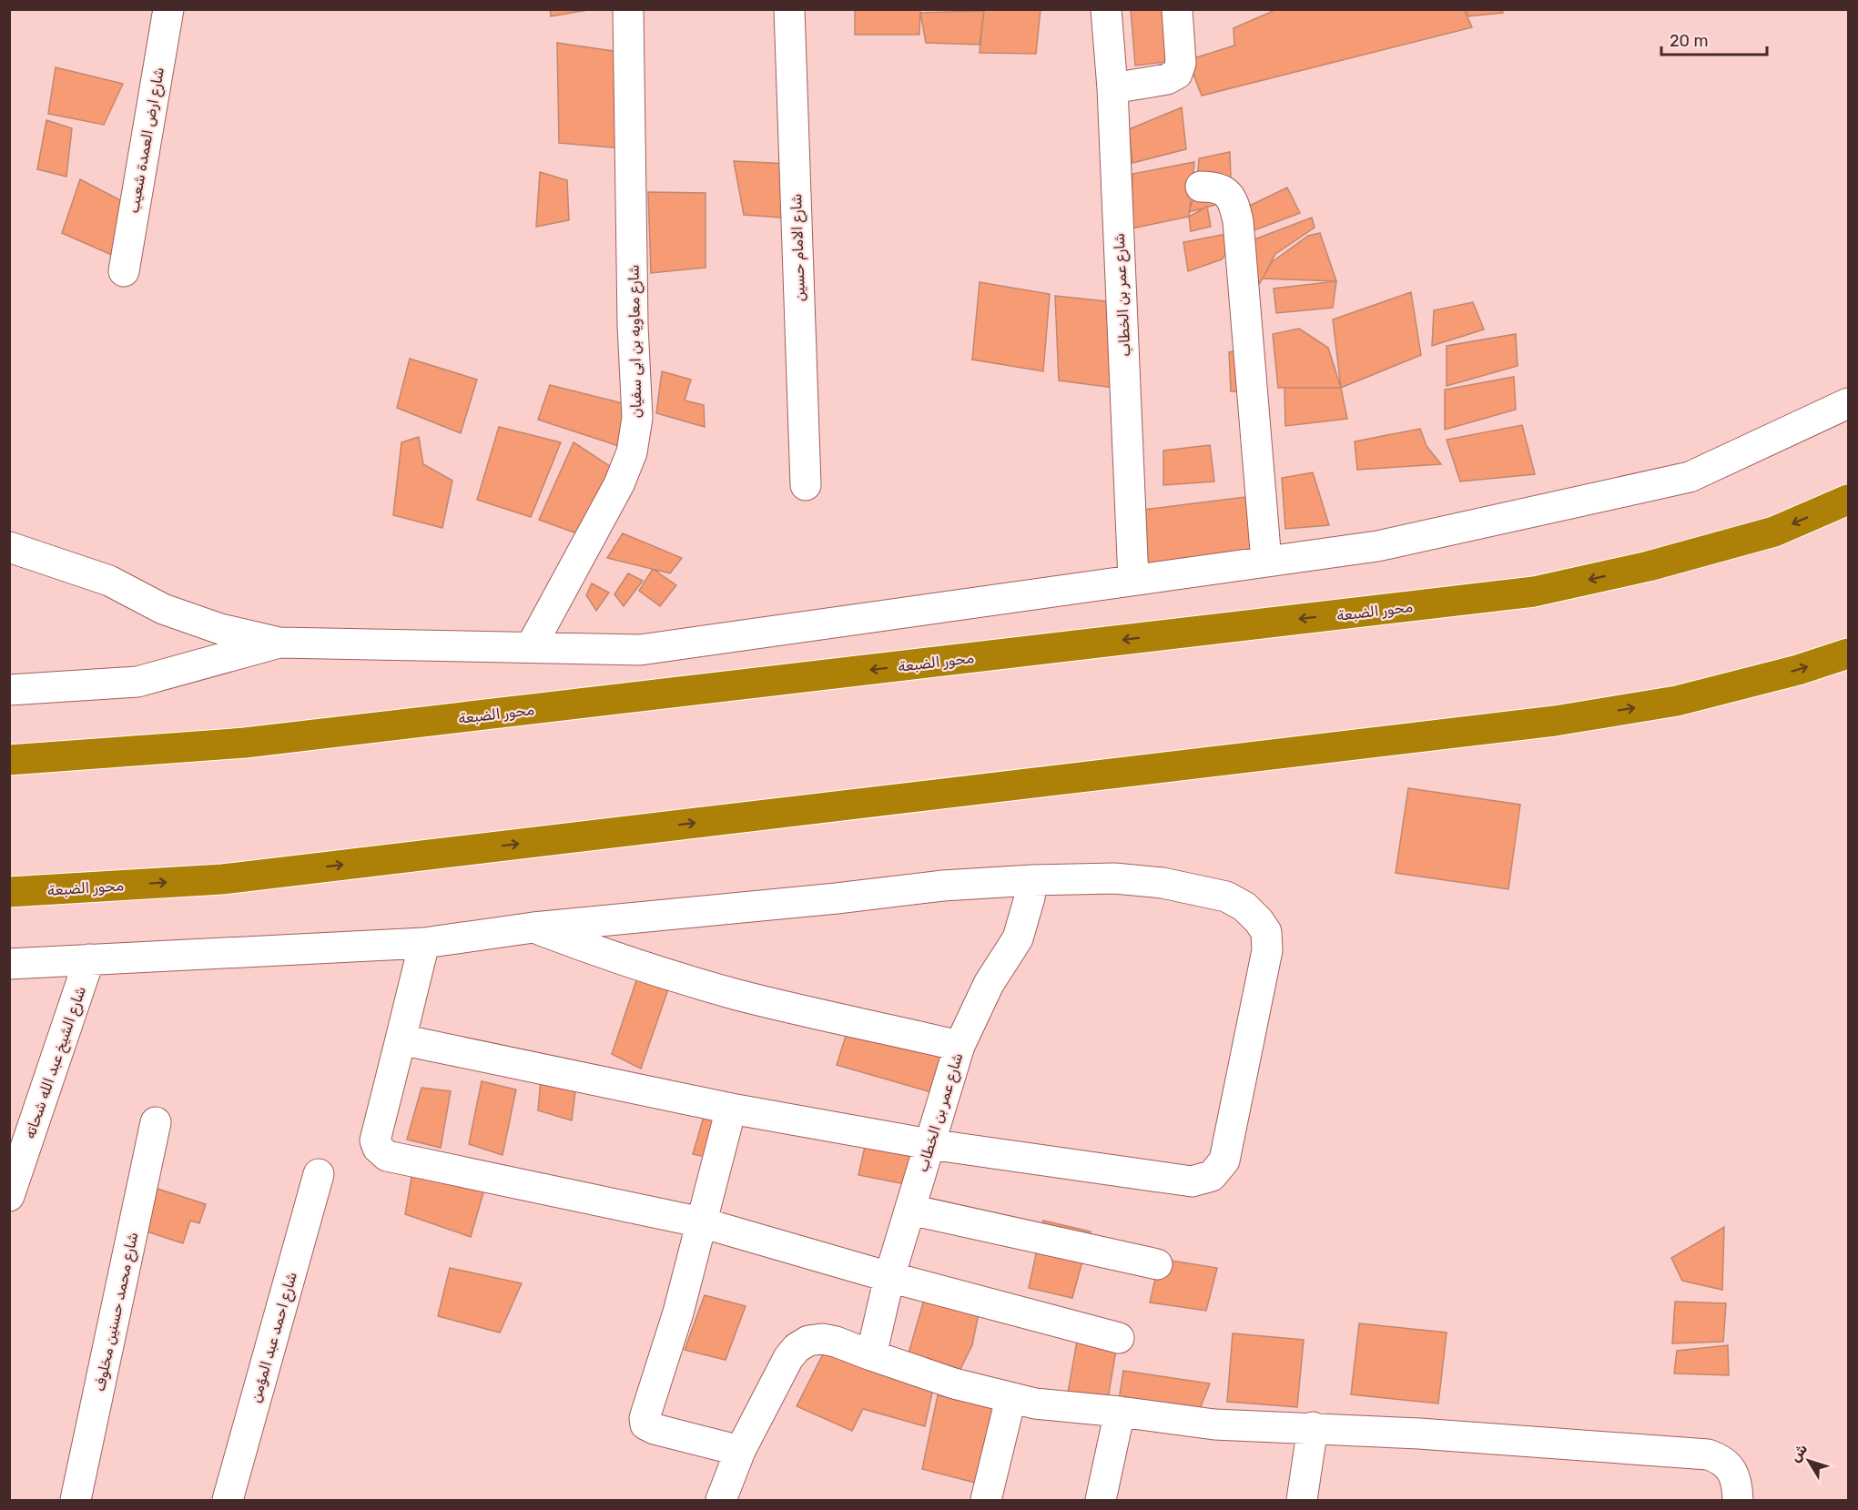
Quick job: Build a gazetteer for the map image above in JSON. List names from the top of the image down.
{
  "streets": {
    "highway": ["محور الضبعة"],
    "street": [
      "شارع ارض العمدة شعيب",
      "شارع الامام حسين",
      "شارع عمر بن الخطاب",
      "شارع معاويه بن ابى سفيان",
      "شارع الشيخ عبد الله شحاته",
      "شارع محمد حسنين مخلوف",
      "شارع احمد عبد المؤمن"
    ]
  },
  "scale_bar": "20 m",
  "north": "top left"
}
